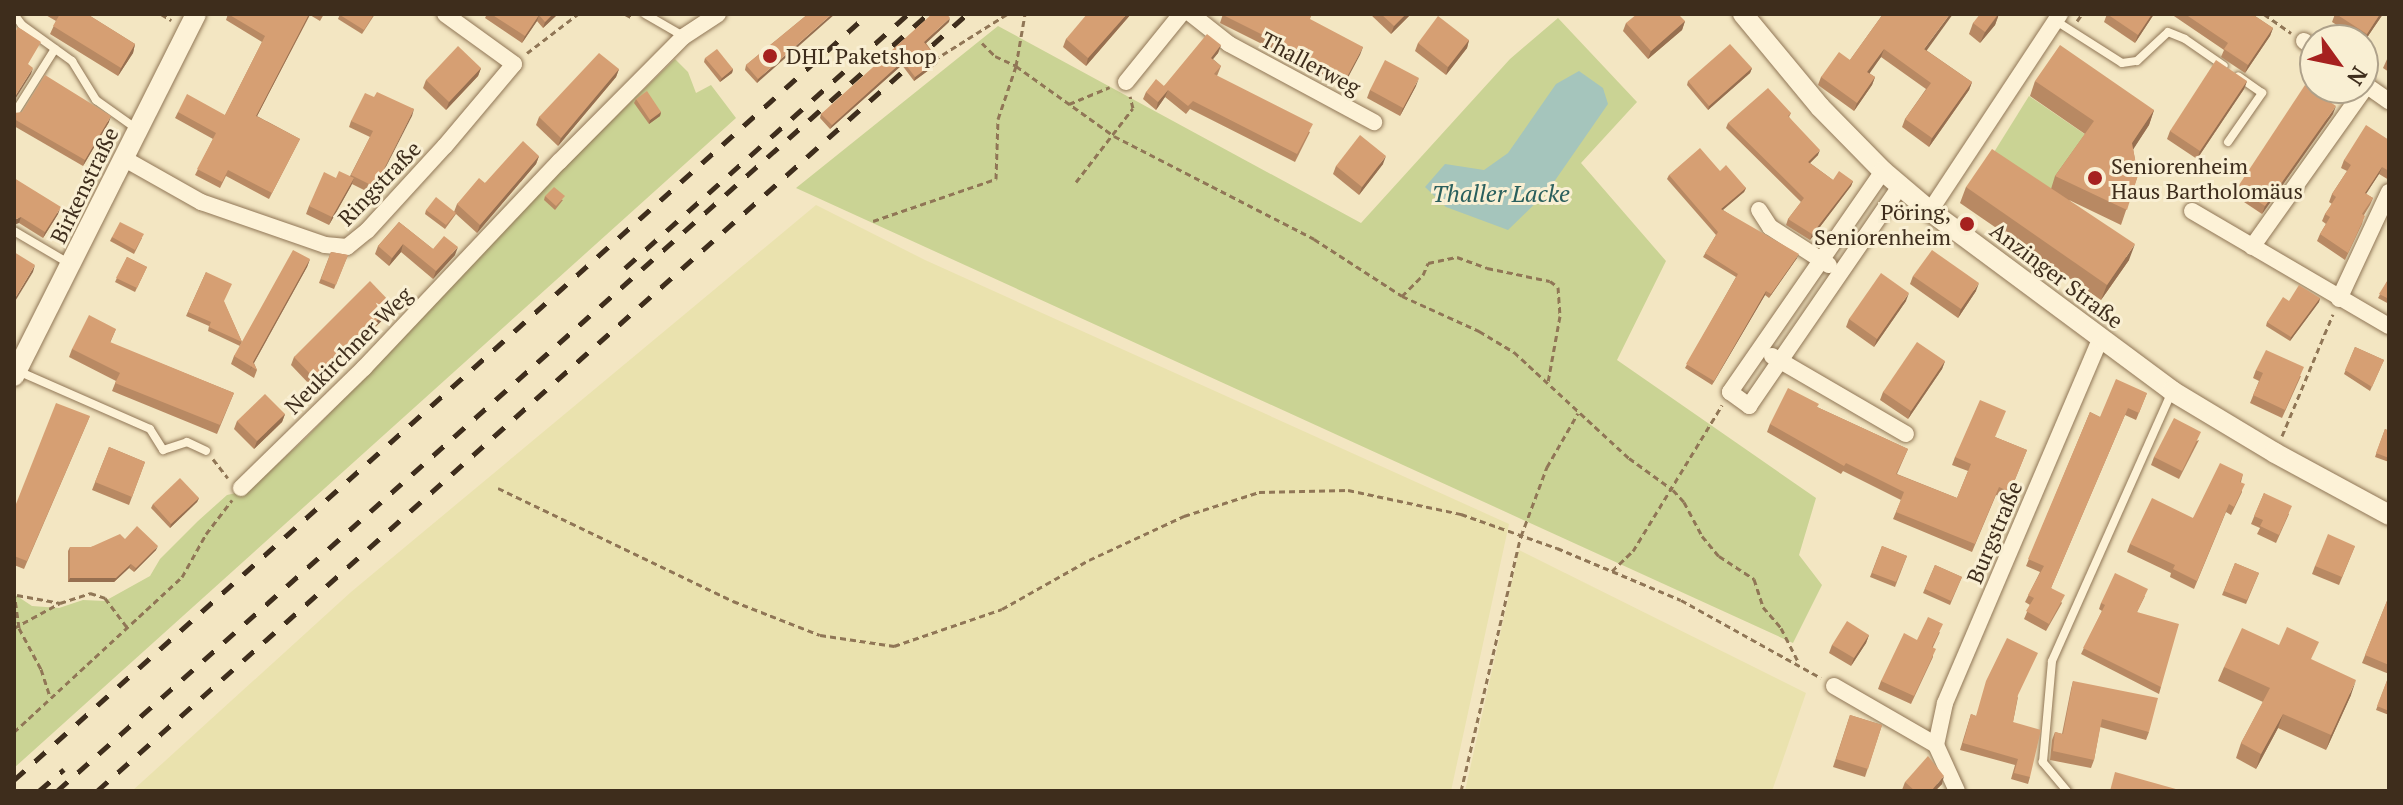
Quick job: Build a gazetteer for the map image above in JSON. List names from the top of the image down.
{
  "streets": {
    "street": [
      "Thallerweg",
      "Ringstraße",
      "Birkenstraße",
      "Anzinger Straße",
      "Neukirchner Weg",
      "Burgstraße"
    ]
  },
  "crossings": [
    ["Ringstraße", "Birkenstraße"],
    ["Anzinger Straße", "Burgstraße"]
  ],
  "water": ["Thaller Lacke"],
  "places": ["DHL Paketshop", "Seniorenheim Haus Bartholomäus", "Pöring, Seniorenheim"],
  "north": "bottom right"
}
